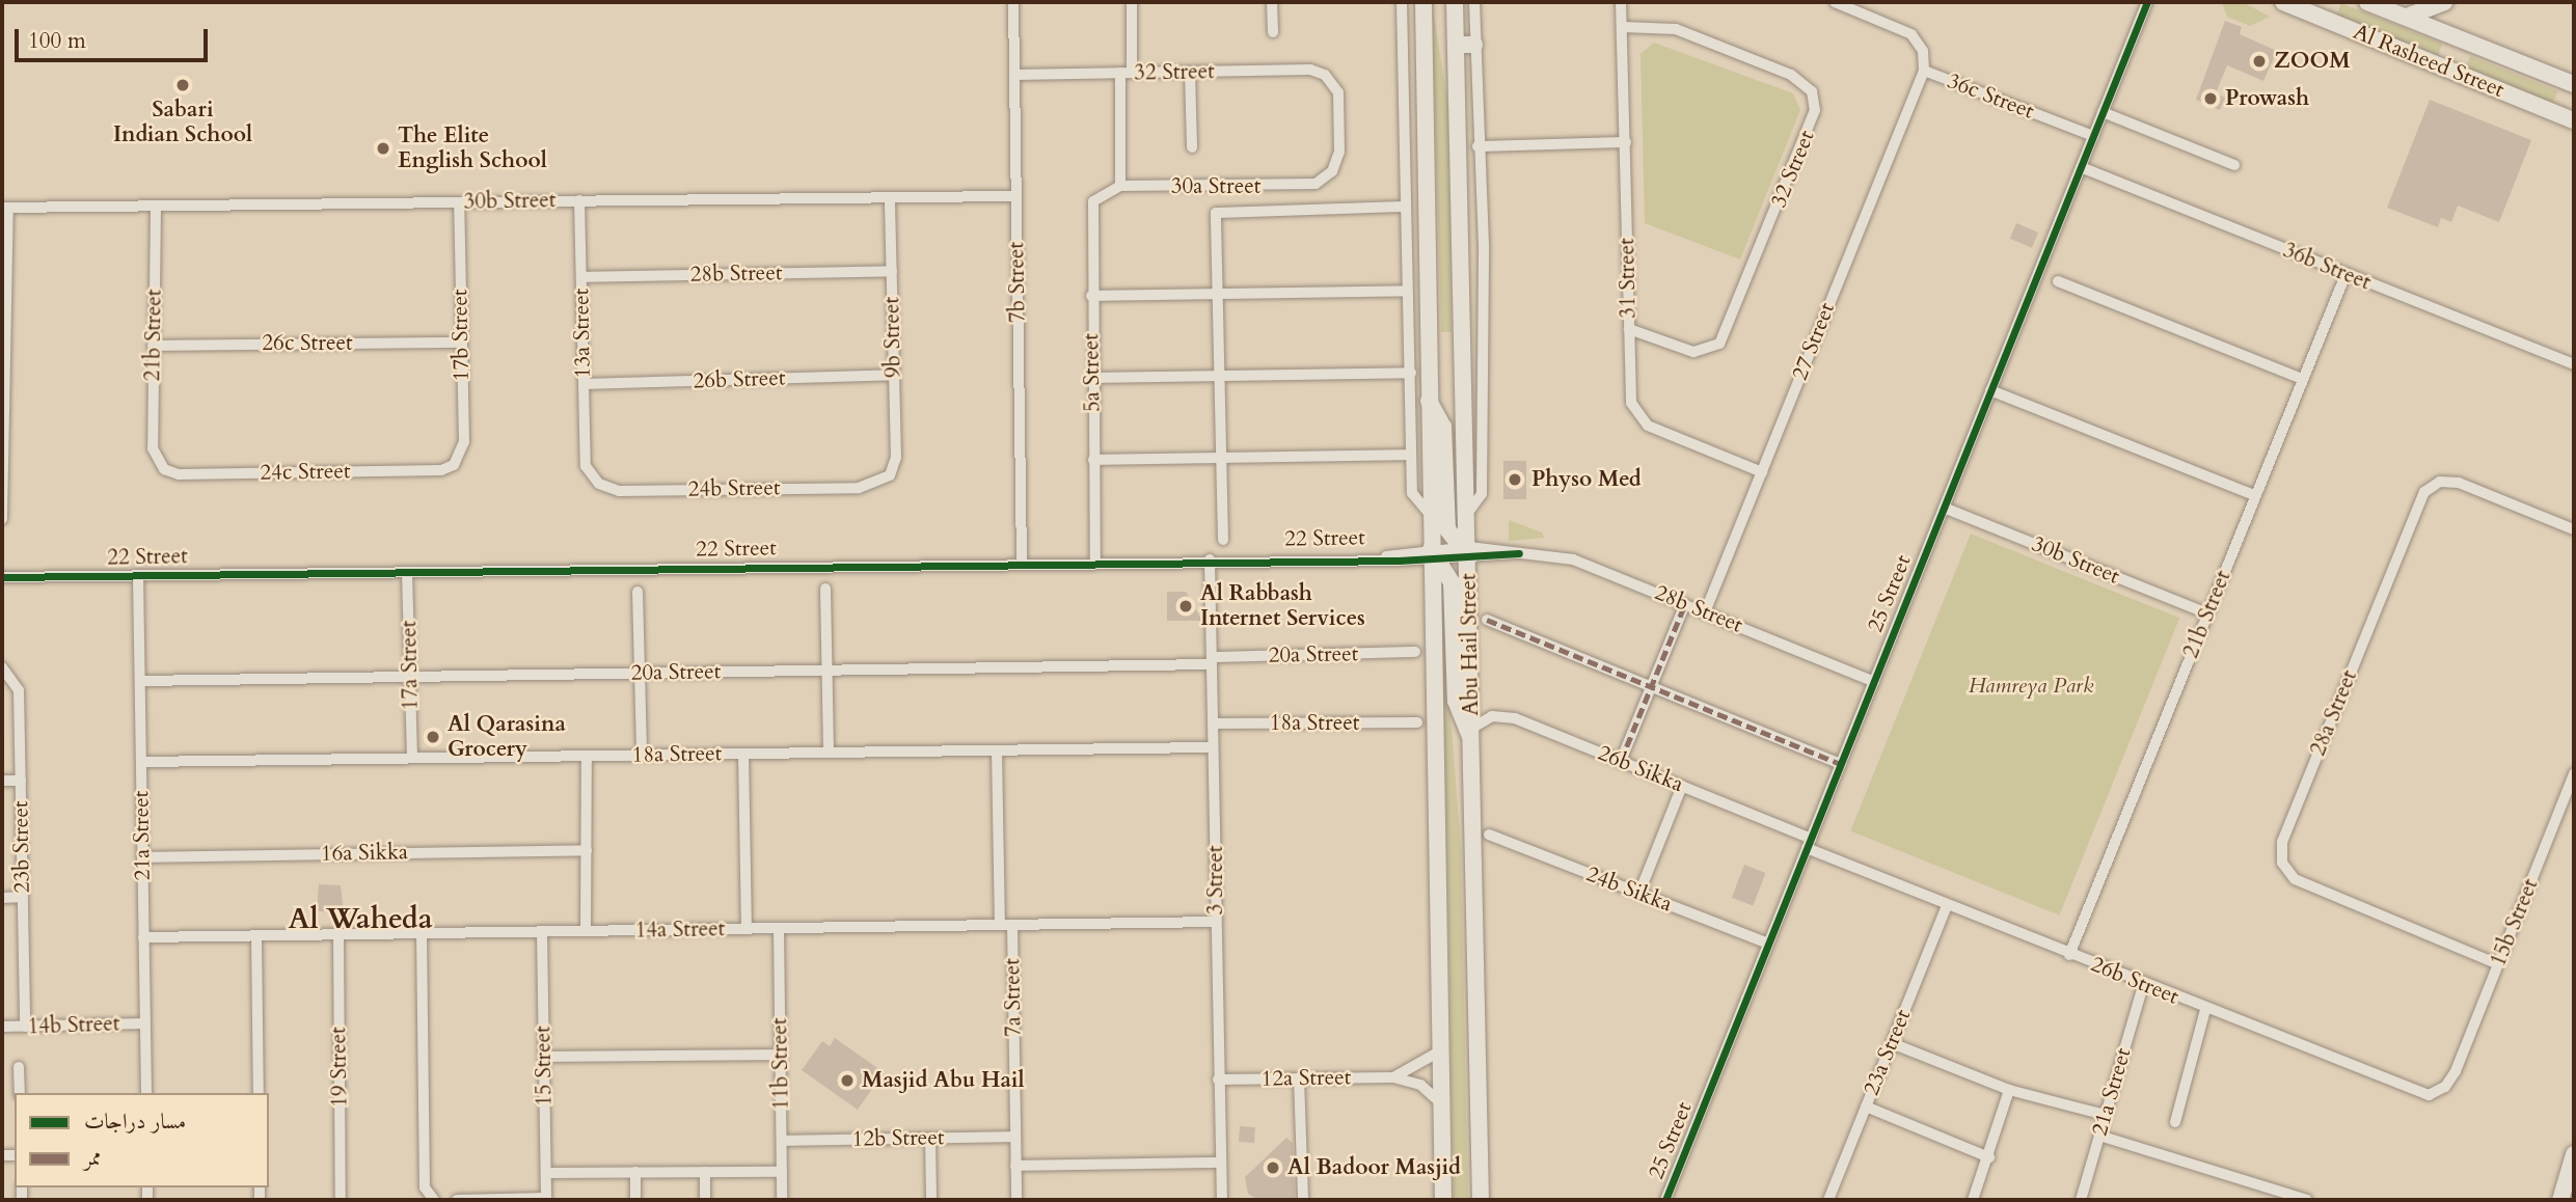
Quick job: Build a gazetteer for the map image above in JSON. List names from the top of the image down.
{
  "streets": {
    "main road": ["Al Rasheed Street", "Abu Hail Street"],
    "street": [
      "32 Street",
      "36c Street",
      "30a Street",
      "30b Street",
      "36b Street",
      "28b Street",
      "31 Street",
      "7b Street",
      "13a Street",
      "21b Street",
      "17b Street",
      "9b Street",
      "27 Street",
      "26c Street",
      "5a Street",
      "26b Street",
      "24c Street",
      "24b Street",
      "22 Street",
      "25 Street",
      "20a Street",
      "17a Street",
      "28a Street",
      "18a Street",
      "26b Sikka",
      "21a Street",
      "23b Street",
      "16a Sikka",
      "3 Street",
      "24b Sikka",
      "15b Street",
      "14a Street",
      "7a Street",
      "14b Street",
      "23a Street",
      "11b Street",
      "15 Street",
      "19 Street",
      "12a Street",
      "12b Street"
    ]
  },
  "crossings": [
    ["32 Street", "30a Street"],
    ["32 Street", "31 Street"],
    ["32 Street", "7b Street"],
    ["36c Street", "27 Street"],
    ["36c Street", "25 Street"],
    ["30a Street", "5a Street"],
    ["30b Street", "7b Street"],
    ["30b Street", "13a Street"],
    ["30b Street", "21b Street"],
    ["30b Street", "17b Street"],
    ["30b Street", "9b Street"],
    ["30b Street", "25 Street"],
    ["36b Street", "21b Street"],
    ["36b Street", "25 Street"],
    ["28b Street", "13a Street"],
    ["28b Street", "9b Street"],
    ["28b Street", "27 Street"],
    ["28b Street", "22 Street"],
    ["28b Street", "25 Street"],
    ["28b Street", "Abu Hail Street"],
    ["31 Street", "27 Street"],
    ["7b Street", "22 Street"],
    ["13a Street", "26b Street"],
    ["13a Street", "24b Street"],
    ["21b Street", "26c Street"],
    ["21b Street", "26b Street"],
    ["21b Street", "24c Street"],
    ["17b Street", "26c Street"],
    ["17b Street", "24c Street"],
    ["9b Street", "26b Street"],
    ["9b Street", "24b Street"],
    ["5a Street", "22 Street"],
    ["26b Street", "25 Street"],
    ["26b Street", "26b Sikka"],
    ["26b Street", "21a Street"],
    ["26b Street", "15b Street"],
    ["26b Street", "23a Street"],
    ["22 Street", "Abu Hail Street"],
    ["22 Street", "17a Street"],
    ["22 Street", "21a Street"],
    ["22 Street", "3 Street"],
    ["25 Street", "26b Sikka"],
    ["25 Street", "24b Sikka"],
    ["Abu Hail Street", "26b Sikka"],
    ["Abu Hail Street", "12a Street"],
    ["20a Street", "17a Street"],
    ["20a Street", "21a Street"],
    ["20a Street", "3 Street"],
    ["17a Street", "18a Street"],
    ["28a Street", "15b Street"],
    ["18a Street", "21a Street"],
    ["18a Street", "3 Street"],
    ["18a Street", "7a Street"],
    ["21a Street", "16a Sikka"],
    ["21a Street", "14a Street"],
    ["21a Street", "14b Street"],
    ["23b Street", "14b Street"],
    ["3 Street", "14a Street"],
    ["3 Street", "12a Street"],
    ["14a Street", "7a Street"],
    ["14a Street", "11b Street"],
    ["14a Street", "15 Street"],
    ["14a Street", "19 Street"],
    ["7a Street", "12b Street"],
    ["11b Street", "12b Street"]
  ],
  "districts": ["Al Waheda"],
  "parks": ["Hamreya Park"],
  "places": [
    "ZOOM",
    "Sabari Indian School",
    "Prowash",
    "The Elite English School",
    "Physo Med",
    "Al Rabbash Internet Services",
    "Al Qarasina Grocery",
    "Masjid Abu Hail",
    "Al Badoor Masjid"
  ],
  "legend": ["مسار دراجات", "ممر"],
  "scale_bar": "100 m"
}
